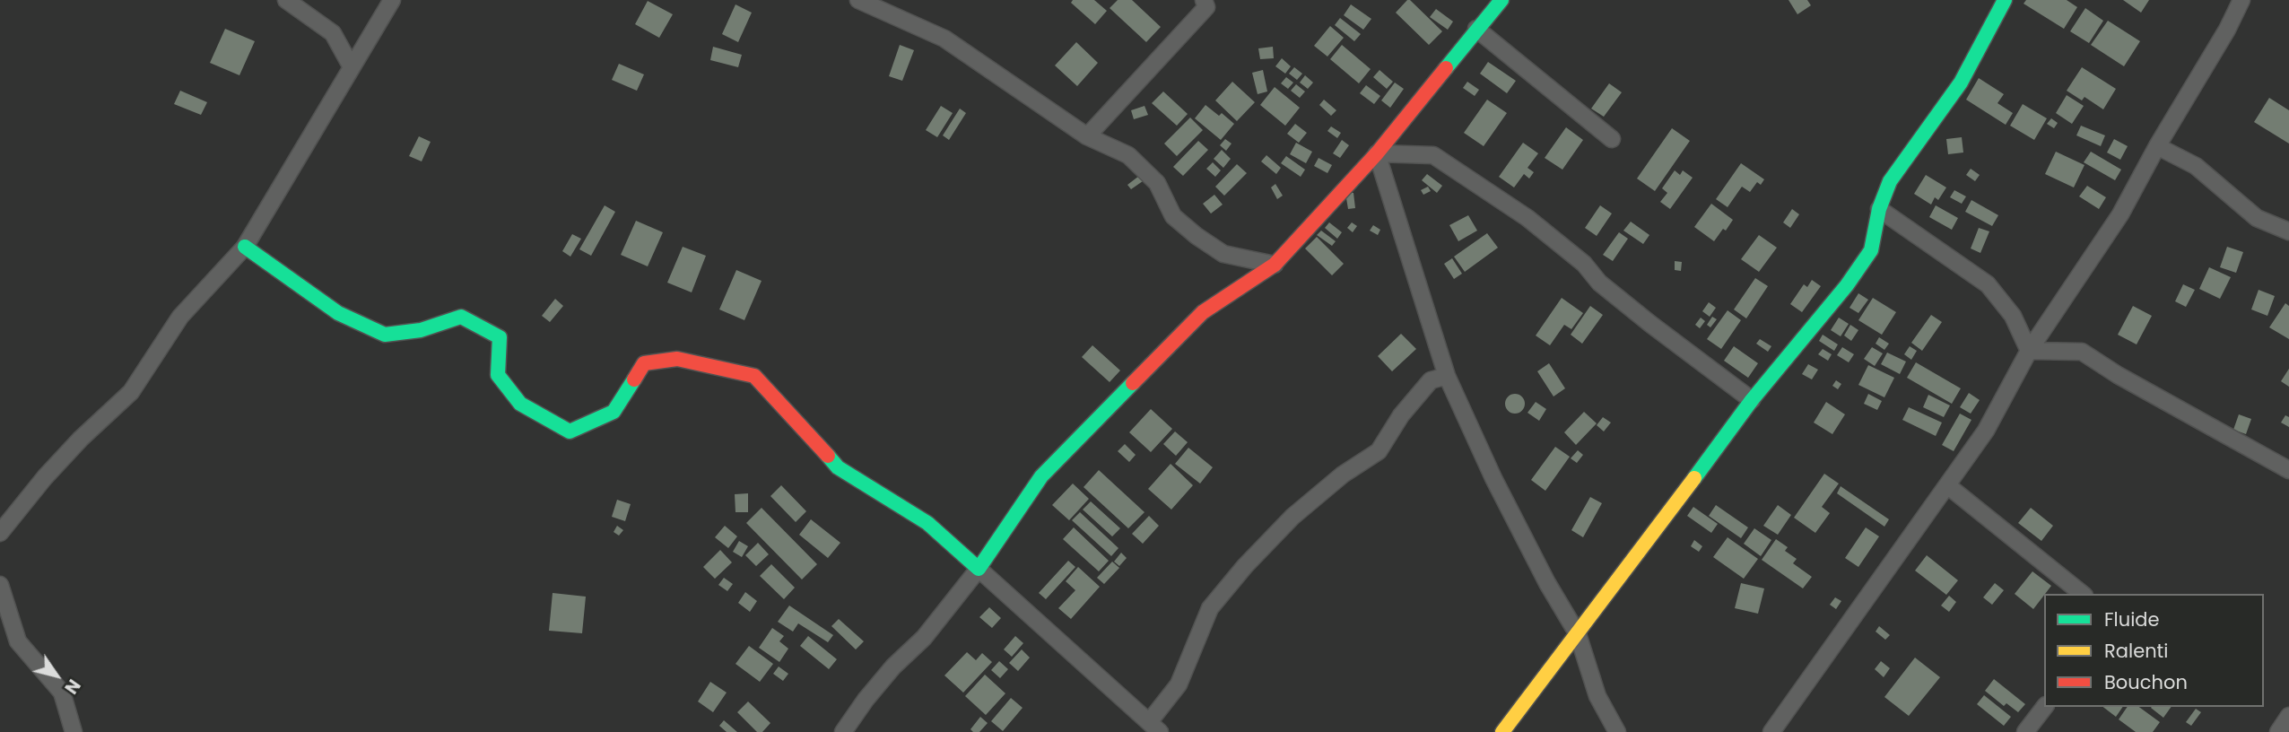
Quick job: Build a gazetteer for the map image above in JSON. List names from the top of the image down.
{
  "legend": ["Fluide", "Ralenti", "Bouchon"],
  "north": "bottom right"
}
